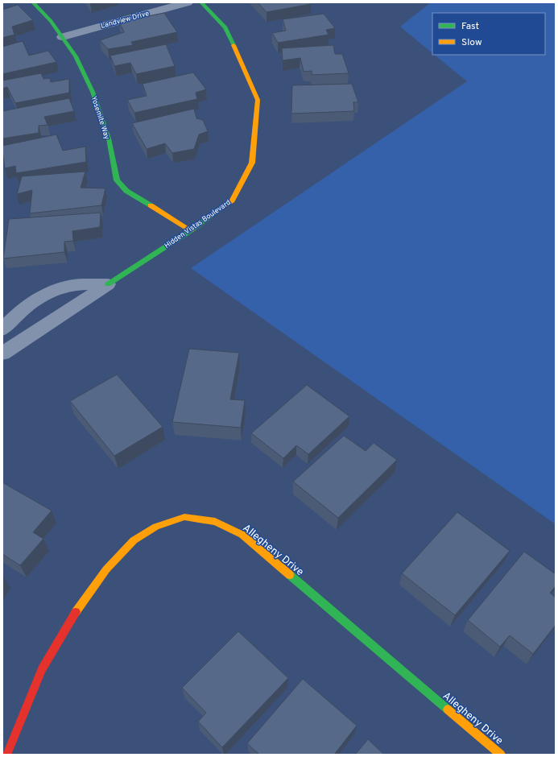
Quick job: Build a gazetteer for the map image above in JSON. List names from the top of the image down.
{
  "streets": {
    "street": [
      "Landview Drive",
      "Yosemite Way",
      "Hidden Vistas Boulevard",
      "Allegheny Drive"
    ]
  },
  "crossings": [
    ["Landview Drive", "Yosemite Way"],
    ["Yosemite Way", "Hidden Vistas Boulevard"]
  ],
  "legend": ["Fast", "Slow"]
}
